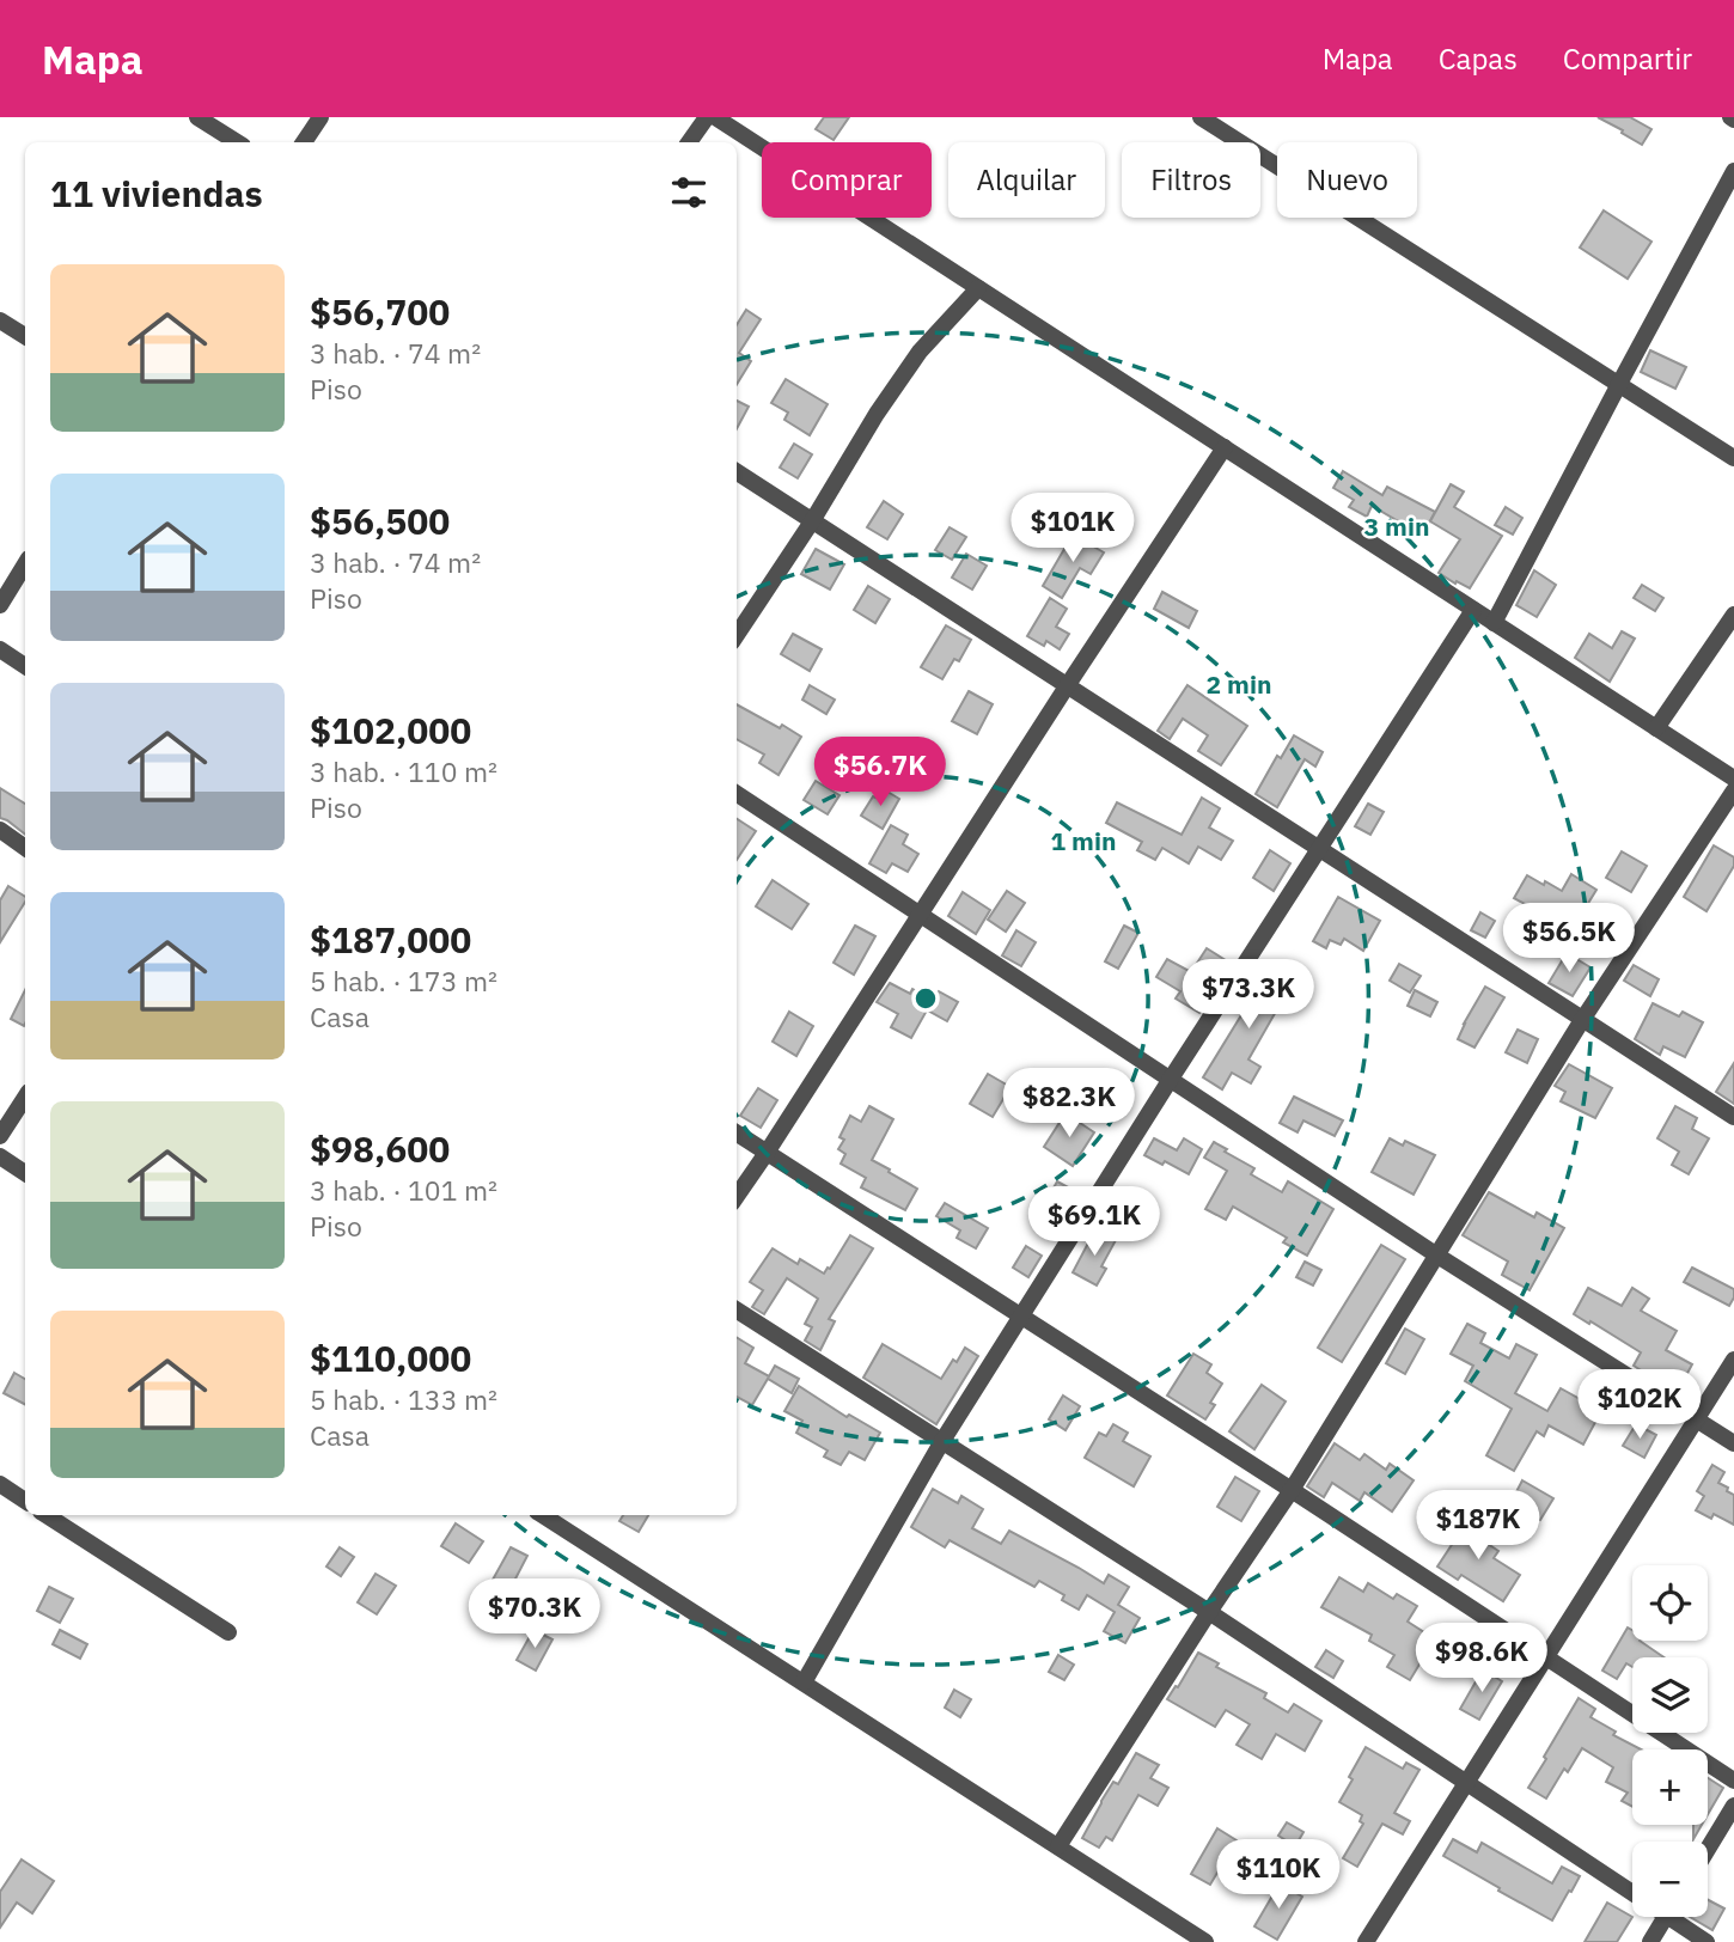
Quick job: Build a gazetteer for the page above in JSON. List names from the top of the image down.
{
  "page": {
    "header": "Mapa",
    "nav": ["Mapa", "Capas", "Compartir"],
    "chip": [
      "Comprar",
      "Alquilar",
      "Filtros",
      "Nuevo"
    ],
    "heading": "11 viviendas",
    "list": [
      {
        "name": "$56,700",
        "note": "3 hab. · 74 m² · Piso"
      },
      {
        "name": "$56,500",
        "note": "3 hab. · 74 m² · Piso"
      },
      {
        "name": "$102,000",
        "note": "3 hab. · 110 m² · Piso"
      },
      {
        "name": "$187,000",
        "note": "5 hab. · 173 m² · Casa"
      },
      {
        "name": "$98,600",
        "note": "3 hab. · 101 m² · Piso"
      },
      {
        "name": "$110,000",
        "note": "5 hab. · 133 m² · Casa"
      }
    ],
    "price": [
      "$101K",
      "$56.7K",
      "$56.5K",
      "$73.3K",
      "$82.3K",
      "$69.1K",
      "$102K",
      "$187K",
      "$70.3K",
      "$98.6K",
      "$110K"
    ],
    "map_buttons": ["+", "−"]
  },
  "rings": ["3 min", "2 min", "1 min"]
}
